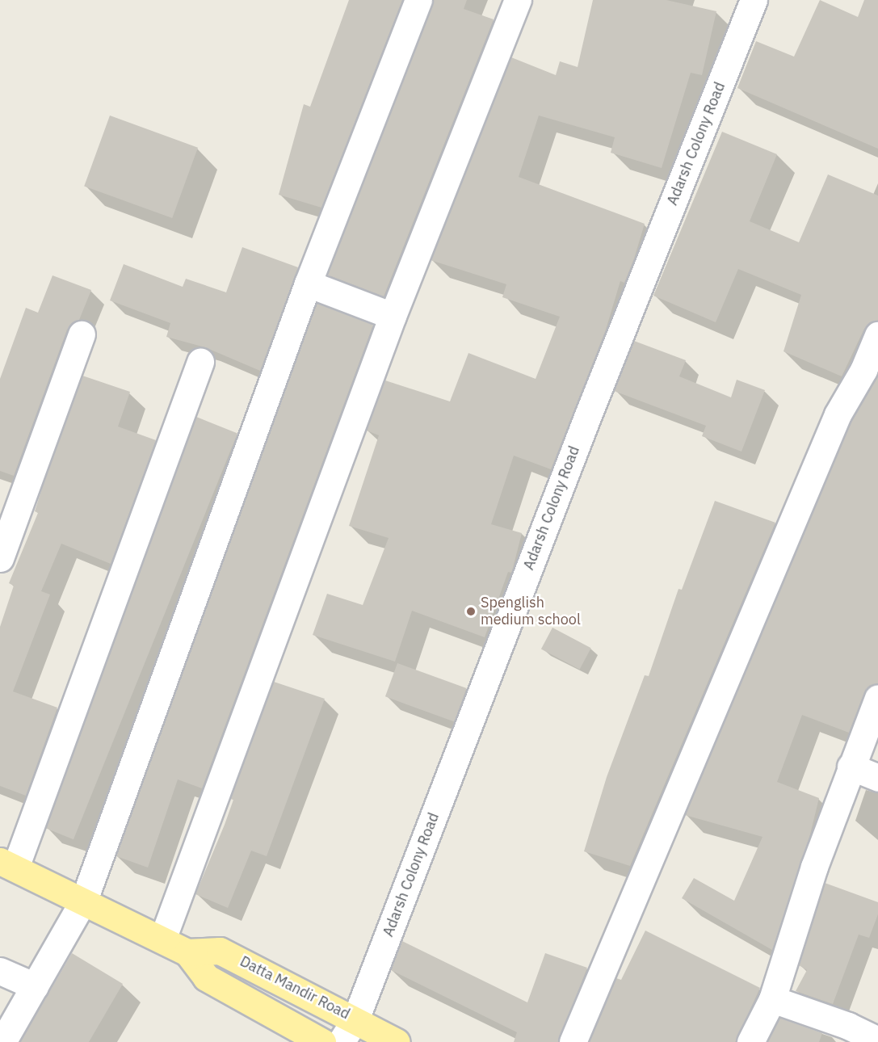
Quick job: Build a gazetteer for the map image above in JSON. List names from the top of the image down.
{
  "streets": {
    "main road": ["Datta Mandir Road"],
    "street": ["Adarsh Colony Road"]
  },
  "crossings": [
    ["Adarsh Colony Road", "Datta Mandir Road"]
  ],
  "places": ["Spenglish medium school"]
}
